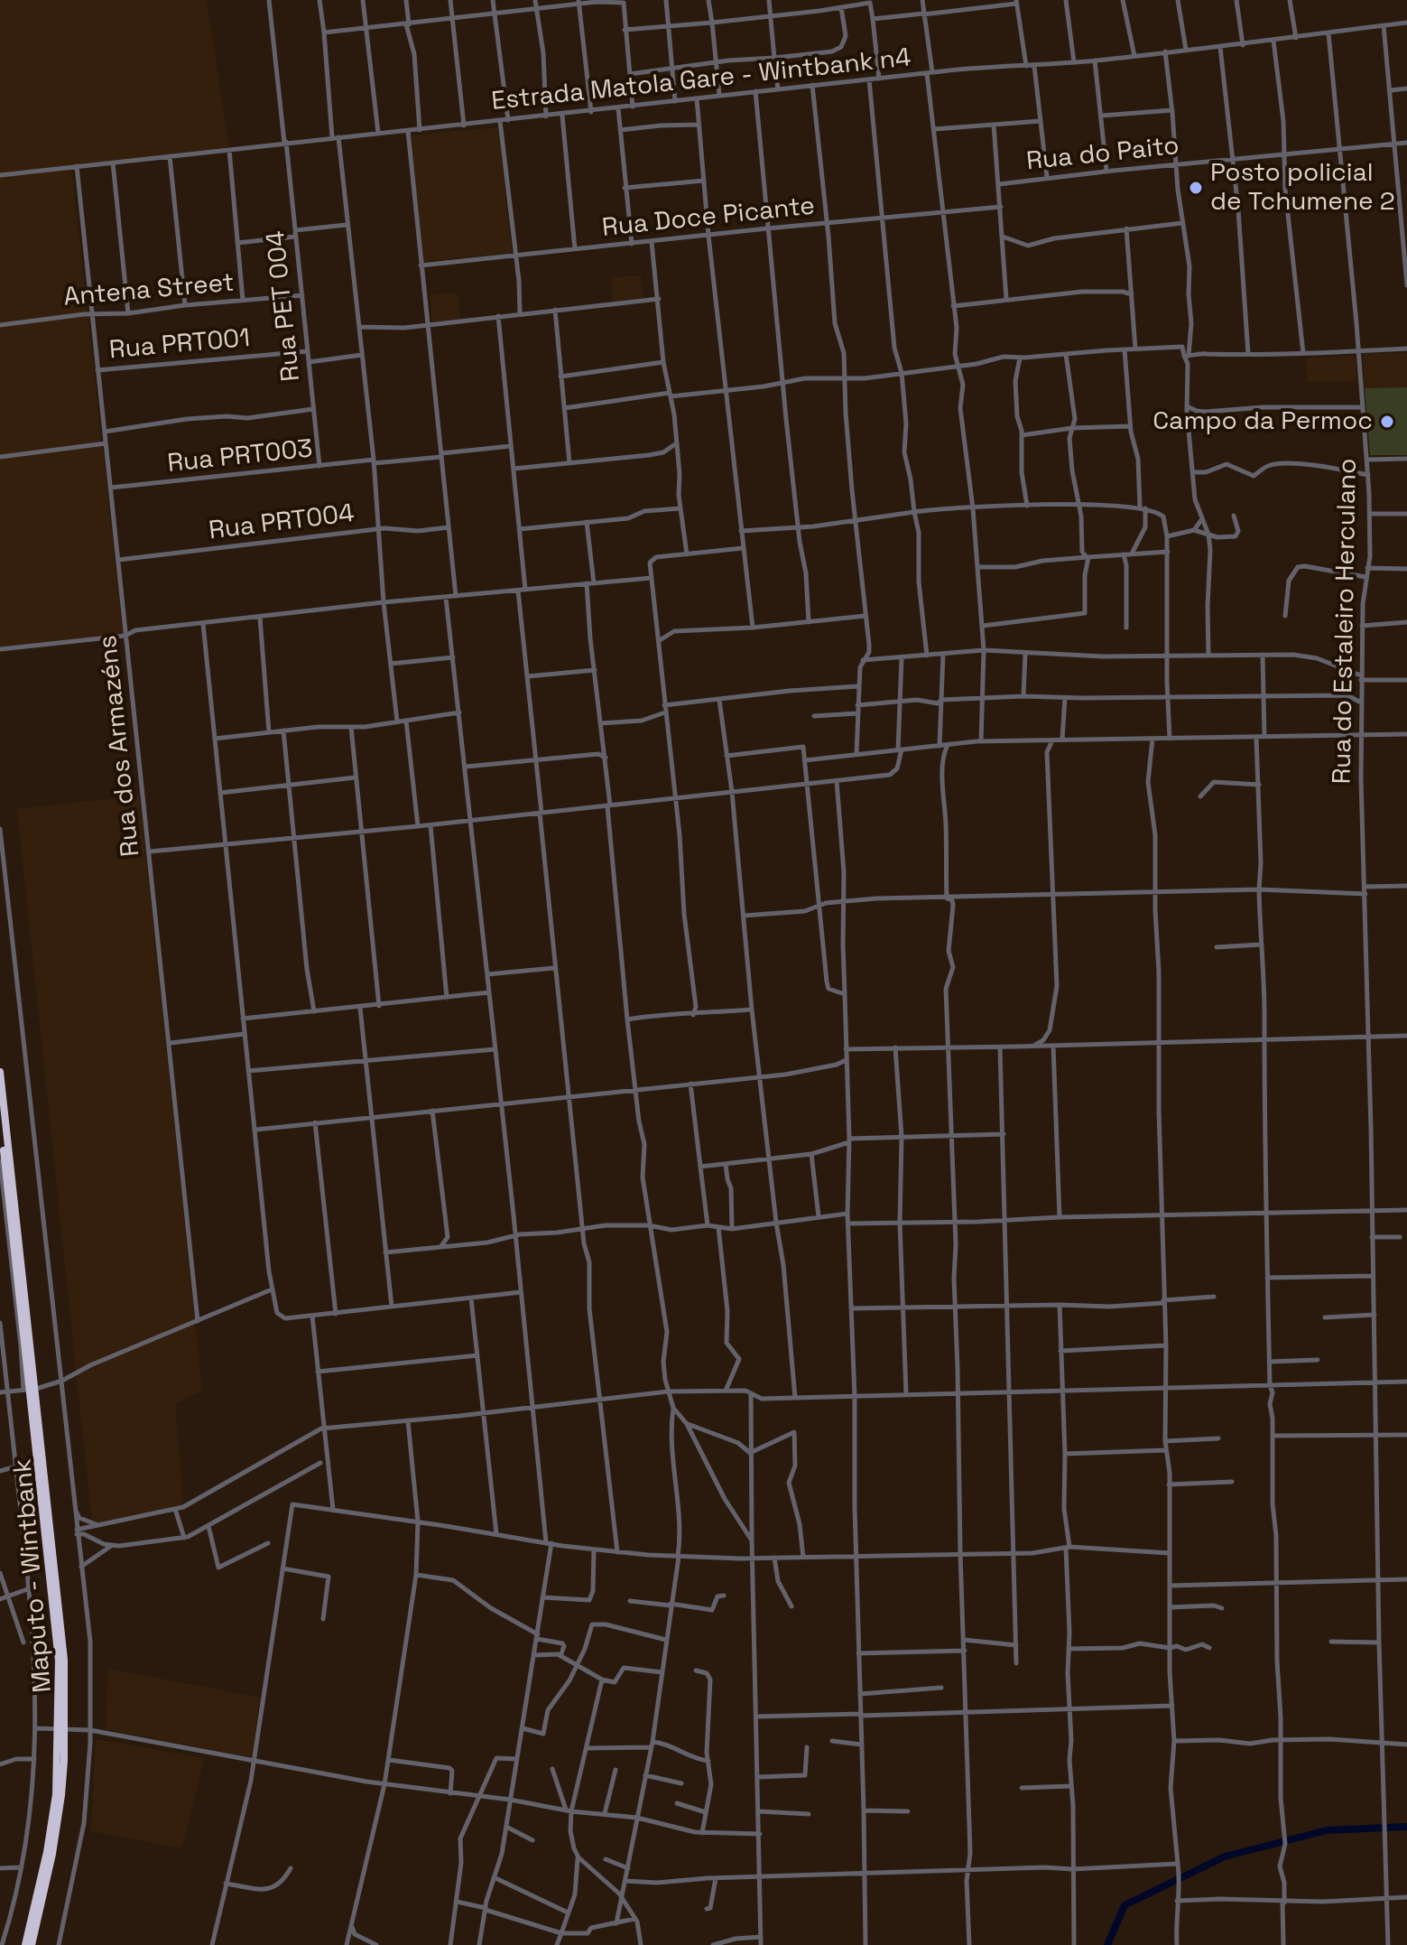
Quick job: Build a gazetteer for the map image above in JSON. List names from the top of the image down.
{
  "streets": {
    "highway": ["Maputo - Wintbank"],
    "street": [
      "Estrada Matola Gare - Wintbank n4",
      "Rua do Paito",
      "Rua Doce Picante",
      "Antena Street",
      "Rua PET 004",
      "Rua PRT001",
      "Rua PRT003",
      "Rua PRT004",
      "Rua do Estaleiro Herculano",
      "Rua dos Armazéns"
    ]
  },
  "crossings": [
    ["Estrada Matola Gare - Wintbank n4", "Rua PET 004"],
    ["Estrada Matola Gare - Wintbank n4", "Rua do Estaleiro Herculano"],
    ["Estrada Matola Gare - Wintbank n4", "Rua dos Armazéns"],
    ["Rua do Paito", "Rua do Estaleiro Herculano"],
    ["Antena Street", "Rua PET 004"],
    ["Antena Street", "Rua dos Armazéns"],
    ["Rua PET 004", "Rua PRT001"],
    ["Rua PET 004", "Rua PRT003"],
    ["Rua PRT001", "Rua dos Armazéns"],
    ["Rua PRT003", "Rua dos Armazéns"],
    ["Rua PRT004", "Rua dos Armazéns"]
  ],
  "places": ["Posto policial de Tchumene 2", "Campo da Permoc"]
}
